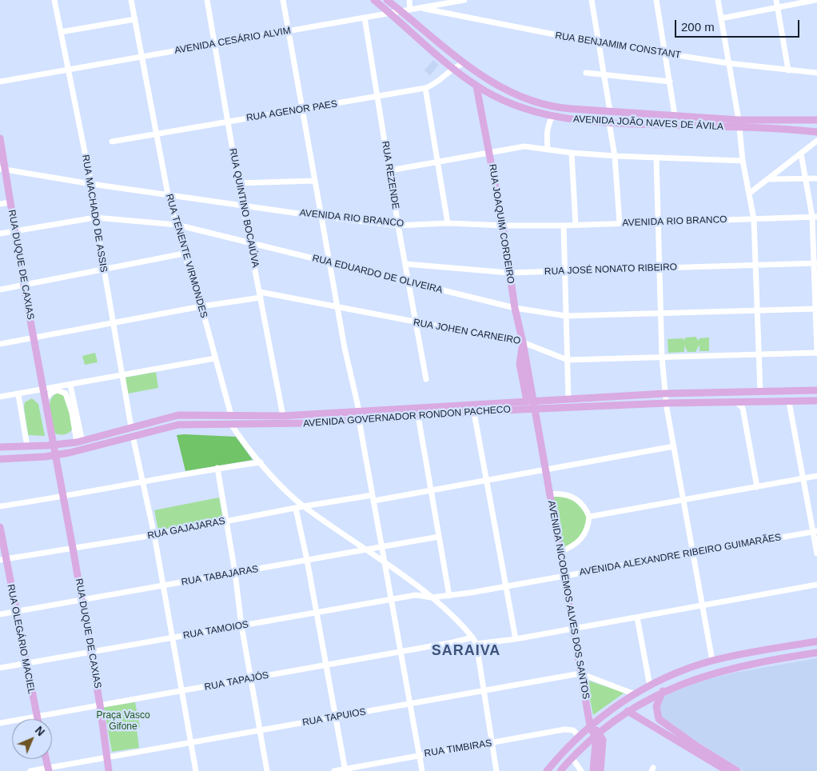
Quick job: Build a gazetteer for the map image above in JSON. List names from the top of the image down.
{
  "streets": {
    "main road": [
      "AVENIDA JOÃO NAVES DE ÁVILA",
      "RUA JOAQUIM CORDEIRO",
      "RUA DUQUE DE CAXIAS",
      "AVENIDA GOVERNADOR RONDON PACHECO",
      "AVENIDA NICODEMOS ALVES DOS SANTOS",
      "RUA OLEGÁRIO MACIEL"
    ],
    "street": [
      "AVENIDA CESÁRIO ALVIM",
      "RUA BENJAMIM CONSTANT",
      "RUA AGENOR PAES",
      "RUA REZENDE",
      "RUA QUINTINO BOCAIÚVA",
      "RUA MACHADO DE ASSIS",
      "AVENIDA RIO BRANCO",
      "RUA TENENTE VIRMONDES",
      "RUA JOSÉ NONATO RIBEIRO",
      "RUA EDUARDO DE OLIVEIRA",
      "RUA JOHEN CARNEIRO",
      "RUA GAJAJARAS",
      "AVENIDA ALEXANDRE RIBEIRO GUIMARÃES",
      "RUA TABAJARAS",
      "RUA TAMOIOS",
      "RUA TAPAJÓS",
      "RUA TAPUIOS",
      "RUA TIMBIRAS"
    ]
  },
  "crossings": [
    ["AVENIDA CESÁRIO ALVIM", "RUA BENJAMIM CONSTANT"],
    ["AVENIDA CESÁRIO ALVIM", "AVENIDA JOÃO NAVES DE ÁVILA"],
    ["AVENIDA CESÁRIO ALVIM", "RUA REZENDE"],
    ["AVENIDA CESÁRIO ALVIM", "RUA QUINTINO BOCAIÚVA"],
    ["AVENIDA CESÁRIO ALVIM", "RUA MACHADO DE ASSIS"],
    ["AVENIDA CESÁRIO ALVIM", "RUA TENENTE VIRMONDES"],
    ["RUA AGENOR PAES", "AVENIDA JOÃO NAVES DE ÁVILA"],
    ["RUA AGENOR PAES", "RUA REZENDE"],
    ["RUA AGENOR PAES", "RUA QUINTINO BOCAIÚVA"],
    ["RUA AGENOR PAES", "RUA TENENTE VIRMONDES"],
    ["AVENIDA JOÃO NAVES DE ÁVILA", "RUA JOAQUIM CORDEIRO"],
    ["RUA REZENDE", "AVENIDA RIO BRANCO"],
    ["RUA REZENDE", "RUA JOSÉ NONATO RIBEIRO"],
    ["RUA REZENDE", "RUA EDUARDO DE OLIVEIRA"],
    ["RUA REZENDE", "RUA JOHEN CARNEIRO"],
    ["RUA QUINTINO BOCAIÚVA", "AVENIDA RIO BRANCO"],
    ["RUA QUINTINO BOCAIÚVA", "RUA EDUARDO DE OLIVEIRA"],
    ["RUA QUINTINO BOCAIÚVA", "RUA JOHEN CARNEIRO"],
    ["RUA QUINTINO BOCAIÚVA", "AVENIDA GOVERNADOR RONDON PACHECO"],
    ["RUA MACHADO DE ASSIS", "AVENIDA RIO BRANCO"],
    ["RUA MACHADO DE ASSIS", "RUA EDUARDO DE OLIVEIRA"],
    ["RUA MACHADO DE ASSIS", "RUA JOHEN CARNEIRO"],
    ["RUA MACHADO DE ASSIS", "AVENIDA GOVERNADOR RONDON PACHECO"],
    ["AVENIDA RIO BRANCO", "RUA JOAQUIM CORDEIRO"],
    ["AVENIDA RIO BRANCO", "RUA TENENTE VIRMONDES"],
    ["AVENIDA RIO BRANCO", "RUA DUQUE DE CAXIAS"],
    ["RUA JOAQUIM CORDEIRO", "RUA JOSÉ NONATO RIBEIRO"],
    ["RUA JOAQUIM CORDEIRO", "RUA EDUARDO DE OLIVEIRA"],
    ["RUA JOAQUIM CORDEIRO", "RUA JOHEN CARNEIRO"],
    ["RUA JOAQUIM CORDEIRO", "AVENIDA NICODEMOS ALVES DOS SANTOS"],
    ["RUA TENENTE VIRMONDES", "RUA EDUARDO DE OLIVEIRA"],
    ["RUA TENENTE VIRMONDES", "RUA JOHEN CARNEIRO"],
    ["RUA TENENTE VIRMONDES", "AVENIDA GOVERNADOR RONDON PACHECO"],
    ["RUA DUQUE DE CAXIAS", "RUA EDUARDO DE OLIVEIRA"],
    ["RUA DUQUE DE CAXIAS", "RUA JOHEN CARNEIRO"],
    ["RUA DUQUE DE CAXIAS", "RUA GAJAJARAS"],
    ["RUA DUQUE DE CAXIAS", "RUA TABAJARAS"],
    ["RUA DUQUE DE CAXIAS", "RUA TAMOIOS"],
    ["RUA DUQUE DE CAXIAS", "RUA TAPAJÓS"],
    ["RUA DUQUE DE CAXIAS", "RUA TAPUIOS"],
    ["RUA GAJAJARAS", "AVENIDA NICODEMOS ALVES DOS SANTOS"],
    ["RUA GAJAJARAS", "RUA OLEGÁRIO MACIEL"],
    ["AVENIDA ALEXANDRE RIBEIRO GUIMARÃES", "AVENIDA NICODEMOS ALVES DOS SANTOS"],
    ["AVENIDA ALEXANDRE RIBEIRO GUIMARÃES", "RUA TAMOIOS"],
    ["RUA TABAJARAS", "RUA OLEGÁRIO MACIEL"],
    ["AVENIDA NICODEMOS ALVES DOS SANTOS", "RUA TAPUIOS"],
    ["RUA TAMOIOS", "RUA OLEGÁRIO MACIEL"],
    ["RUA OLEGÁRIO MACIEL", "RUA TAPAJÓS"]
  ],
  "districts": ["SARAIVA"],
  "parks": ["Praça Vasco Gifone"],
  "scale_bar": "200 m",
  "north": "top right"
}
